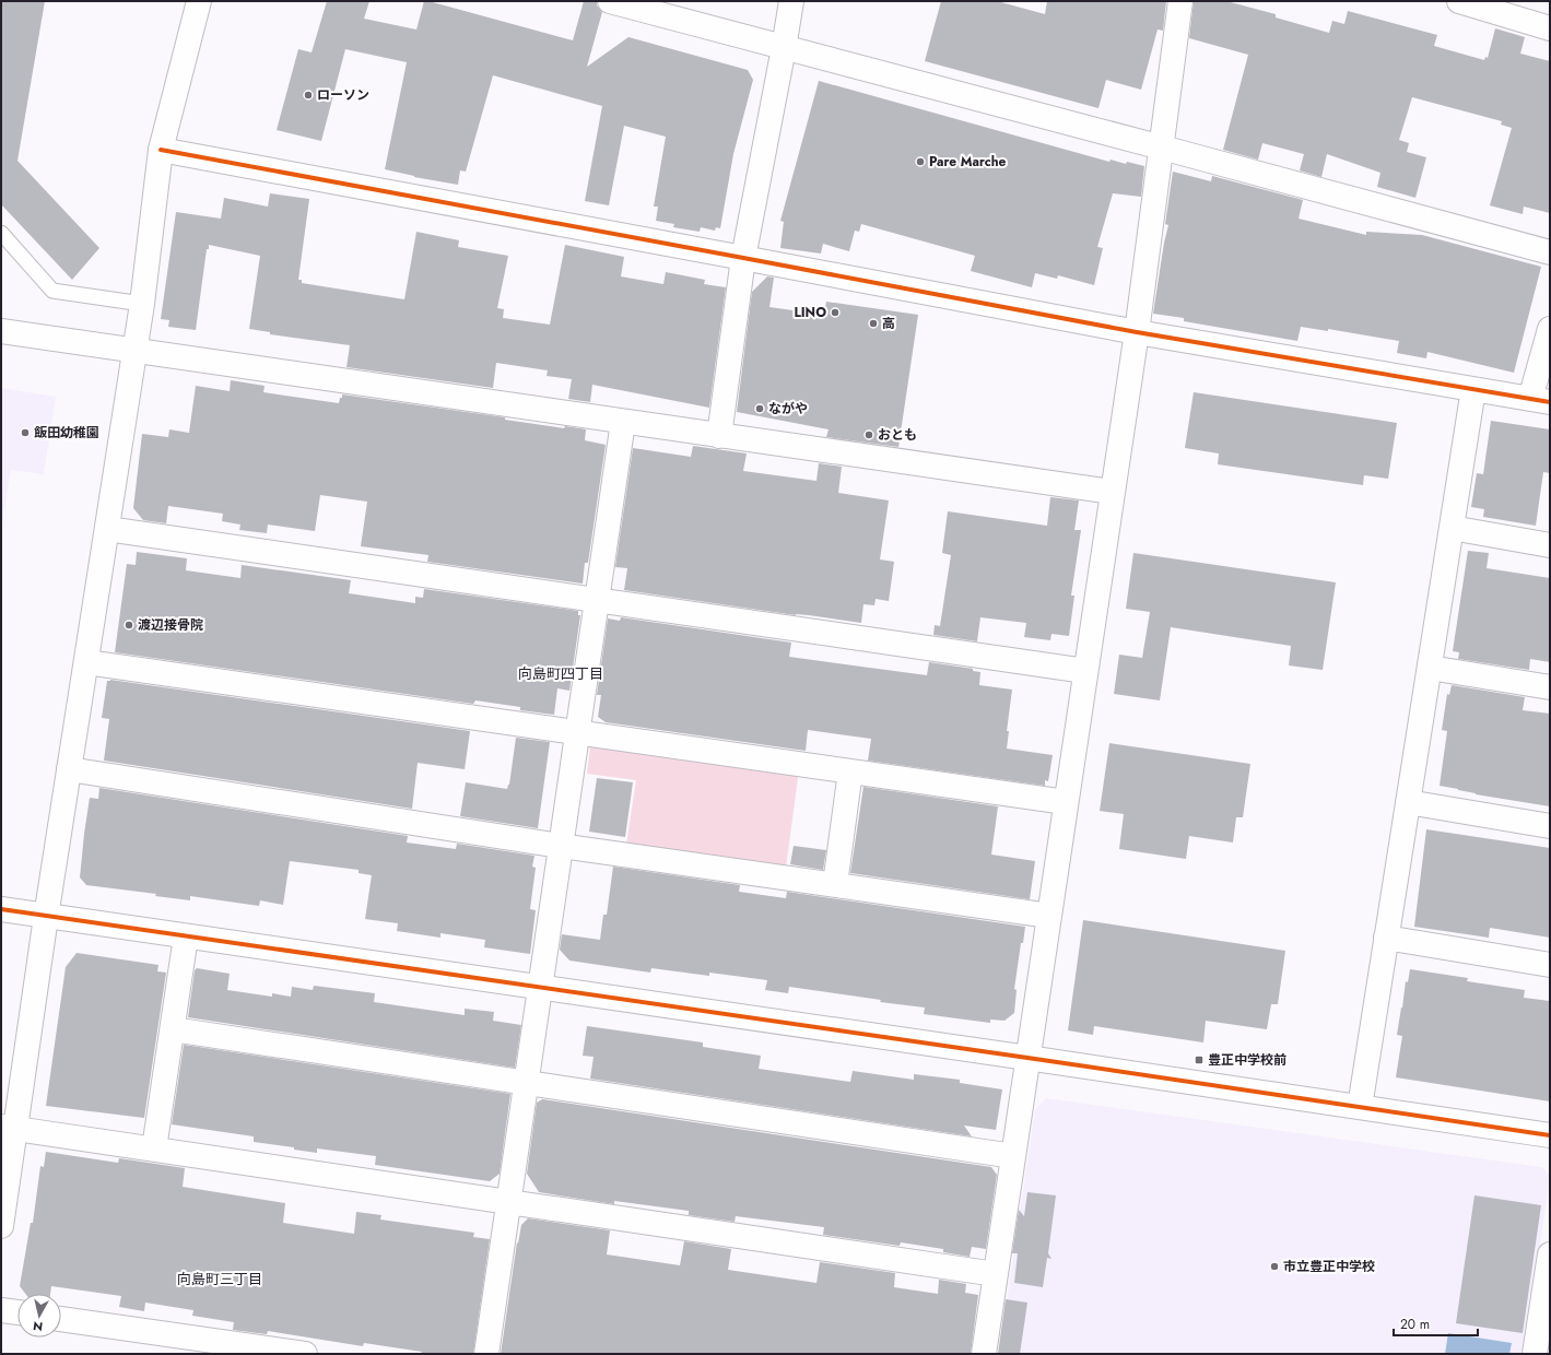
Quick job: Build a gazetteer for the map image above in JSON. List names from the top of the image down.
{
  "districts": ["向島町四丁目", "向島町三丁目"],
  "places": {
    "other": [
      "ローソン",
      "Pare Marche",
      "LINO",
      "高",
      "ながや",
      "飯田幼稚園",
      "おとも",
      "渡辺接骨院",
      "市立豊正中学校"
    ],
    "transit": ["豊正中学校前"]
  },
  "scale_bar": "20 m",
  "north": "bottom"
}
